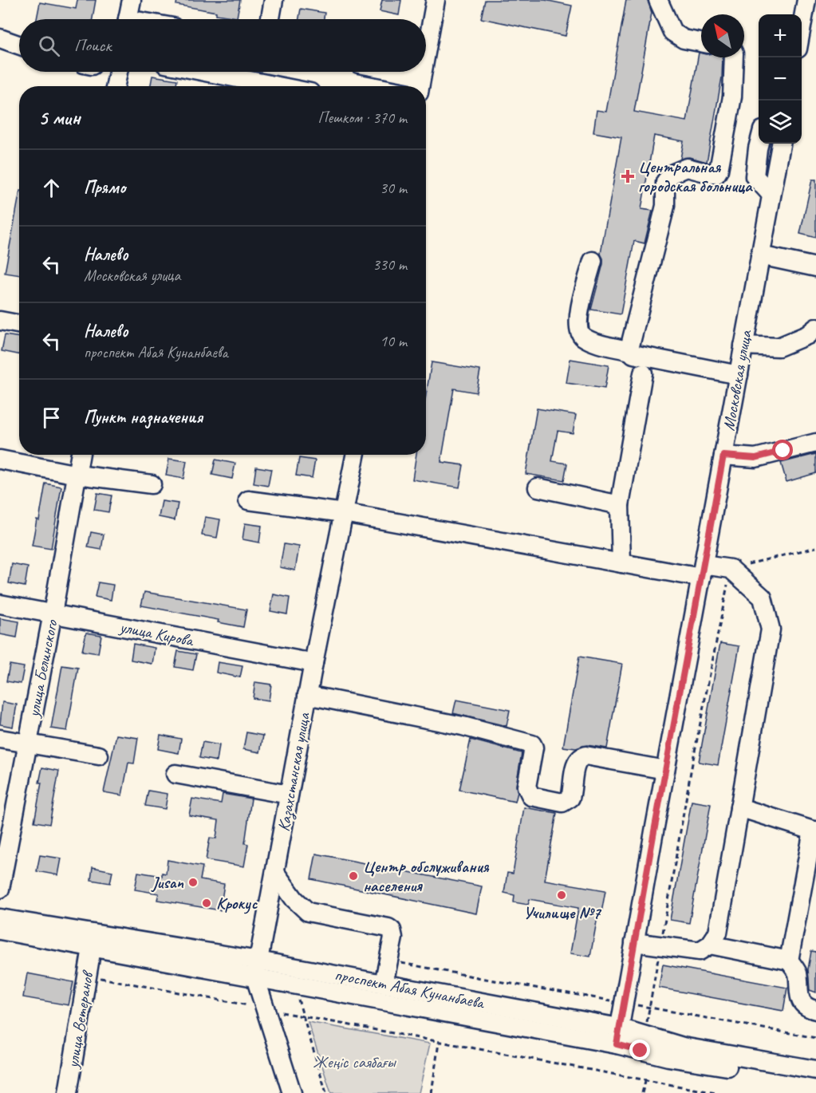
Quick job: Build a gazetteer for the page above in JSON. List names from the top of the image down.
{
  "streets": {
    "street": [
      "Московская улица",
      "улица Кирова",
      "улица Белинского",
      "Казахстанская улица",
      "проспект Абая Кунанбаева",
      "улица Ветеранов"
    ]
  },
  "crossings": [
    ["Московская улица", "проспект Абая Кунанбаева"],
    ["улица Кирова", "улица Белинского"],
    ["улица Кирова", "Казахстанская улица"],
    ["Казахстанская улица", "проспект Абая Кунанбаева"],
    ["проспект Абая Кунанбаева", "улица Ветеранов"]
  ],
  "parks": ["Жеңіс саябағы"],
  "places": {
    "health": ["Центральная городская больница"],
    "other": [
      "Центр обслуживания населения",
      "Jusan",
      "Училище №7",
      "Крокус"
    ]
  },
  "north": "top left",
  "page": {
    "map_buttons": ["+", "−"],
    "search": "Поиск",
    "heading": ["5 мин", "Пешком · 370 m"],
    "list": [
      ["Прямо", "30 m"],
      ["Налево", "Московская улица", "330 m"],
      ["Налево", "проспект Абая Кунанбаева", "10 m"],
      "Пункт назначения"
    ]
  }
}
